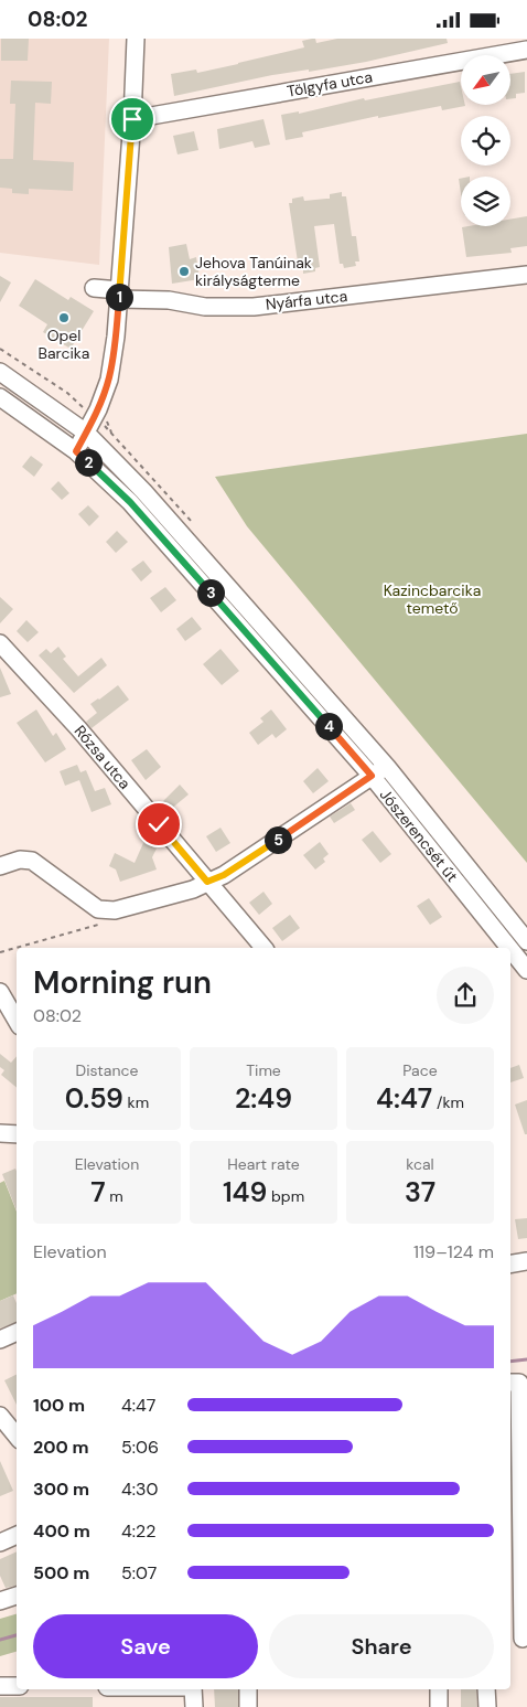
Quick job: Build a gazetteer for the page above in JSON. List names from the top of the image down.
{
  "streets": {
    "street": [
      "Tölgyfa utca",
      "Nyárfa utca",
      "Rózsa utca",
      "Jószerencsét út"
    ]
  },
  "parks": ["Kazincbarcika temető"],
  "places": ["Jehova Tanúinak királyságterme", "Opel Barcika"],
  "north": "bottom left",
  "page": {
    "status": "08:02",
    "pins": [
      "1",
      "2",
      "3",
      "4",
      "5"
    ],
    "heading": ["Morning run", "08:02"],
    "stats": [
      ["Distance", "0.59 km"],
      ["Time", "2:49"],
      ["Pace", "4:47 /km"],
      ["Elevation", "7 m"],
      ["Heart rate", "149 bpm"],
      ["kcal", "37"]
    ],
    "chart": ["Elevation", "119–124 m"],
    "list": [
      {
        "name": "100 m",
        "note": "4:47"
      },
      {
        "name": "200 m",
        "note": "5:06"
      },
      {
        "name": "300 m",
        "note": "4:30"
      },
      {
        "name": "400 m",
        "note": "4:22"
      },
      {
        "name": "500 m",
        "note": "5:07"
      }
    ],
    "buttons": ["Save", "Share"]
  }
}
